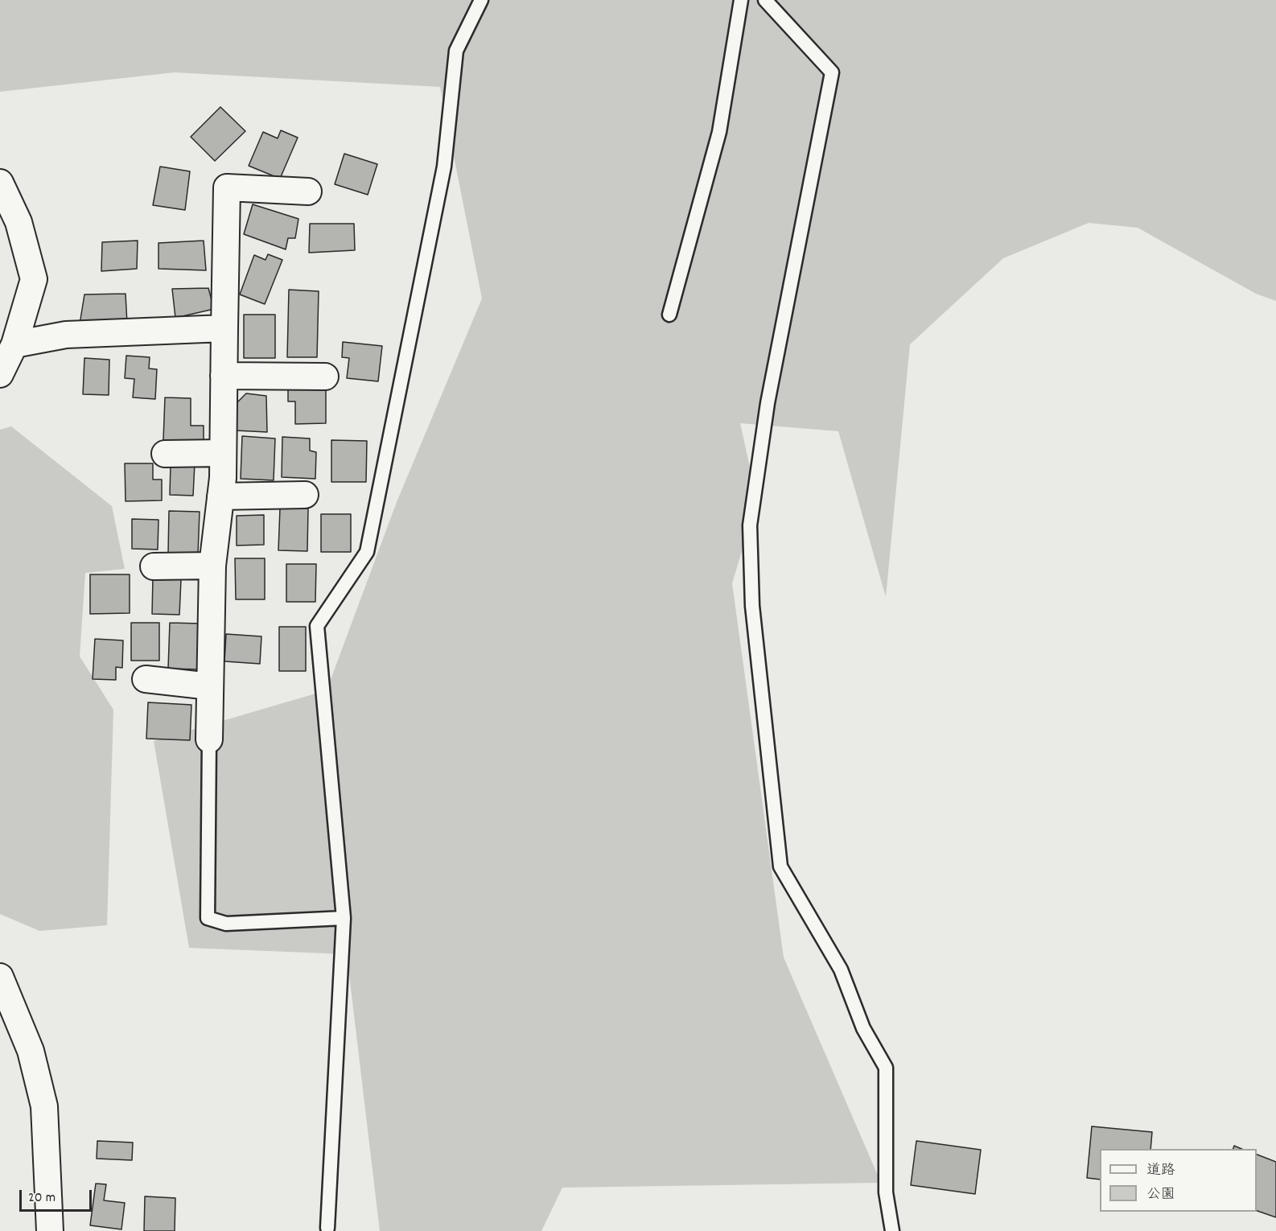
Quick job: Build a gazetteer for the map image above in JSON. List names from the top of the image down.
{
  "legend": ["道路", "公園"],
  "scale_bar": "20 m"
}
